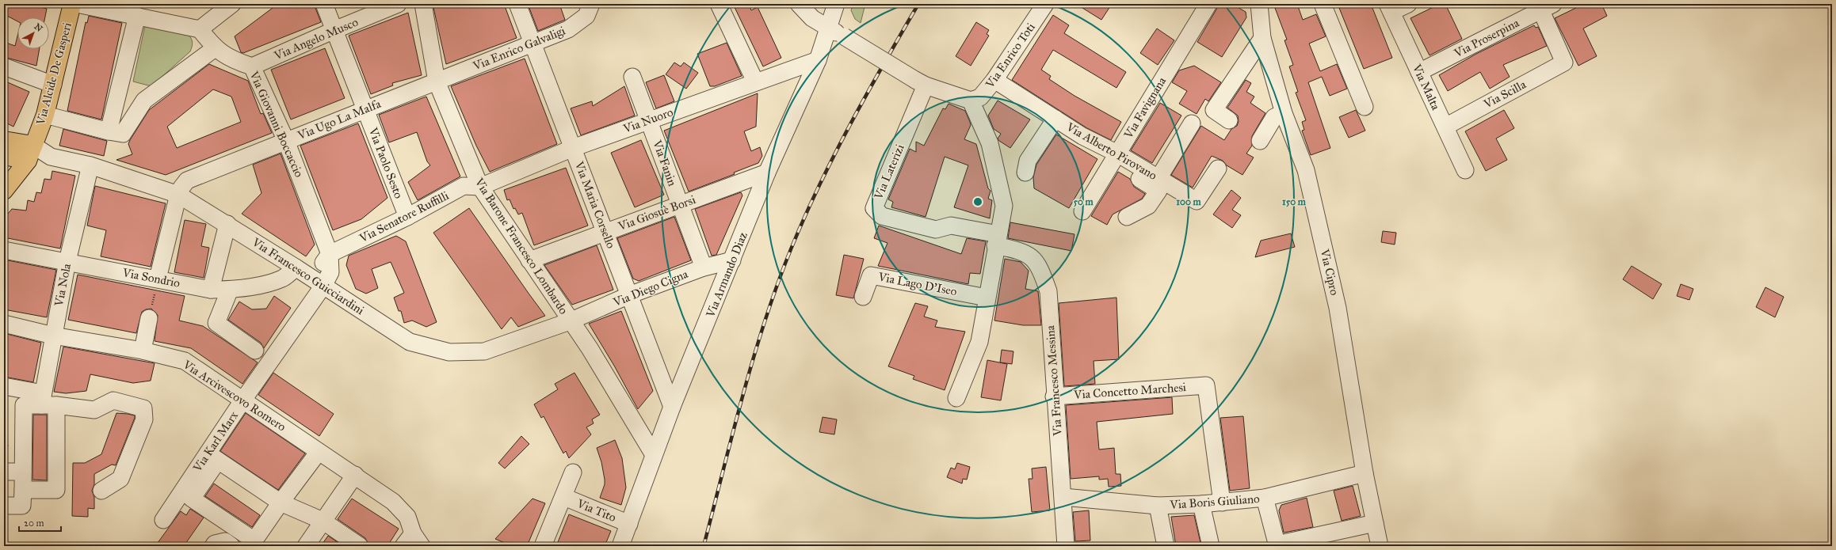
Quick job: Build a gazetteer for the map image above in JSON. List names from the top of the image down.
{
  "streets": {
    "main road": ["Via Alcide De Gasperi"],
    "street": [
      "Via Proserpina",
      "Via Angelo Musco",
      "Via Enrico Galvaligi",
      "Via Enrico Toti",
      "Via Malta",
      "Via Scilla",
      "Via Favignana",
      "Via Ugo La Malfa",
      "Via Nuoro",
      "Via Giovanni Boccaccio",
      "Via Alberto Pirovano",
      "Via Paolo Sesto",
      "Via Fanin",
      "Via Laterizi",
      "Via Maria Corsello",
      "Via Giosuè Borsi",
      "Via Senatore Ruffilli",
      "Via Barone Francesco Lombardo",
      "Via Cipro",
      "Via Armando Diaz",
      "Via Francesco Guicciardini",
      "Via Sondrio",
      "Via Lago D'Iseo",
      "Via Nola",
      "Via Diego Cigna",
      "Via Francesco Messina",
      "Via Concetto Marchesi",
      "Via Arcivescovo Romero",
      "Via Karl Marx",
      "Via Boris Giuliano",
      "Via Tito"
    ]
  },
  "crossings": [
    ["Via Proserpina", "Via Malta"],
    ["Via Proserpina", "Via Scilla"],
    ["Via Angelo Musco", "Via Giovanni Boccaccio"],
    ["Via Angelo Musco", "Via Paolo Sesto"],
    ["Via Enrico Galvaligi", "Via Ugo La Malfa"],
    ["Via Enrico Galvaligi", "Via Maria Corsello"],
    ["Via Enrico Galvaligi", "Via Barone Francesco Lombardo"],
    ["Via Enrico Toti", "Via Alberto Pirovano"],
    ["Via Alcide De Gasperi", "Via Francesco Guicciardini"],
    ["Via Malta", "Via Scilla"],
    ["Via Favignana", "Via Alberto Pirovano"],
    ["Via Ugo La Malfa", "Via Giovanni Boccaccio"],
    ["Via Ugo La Malfa", "Via Paolo Sesto"],
    ["Via Ugo La Malfa", "Via Barone Francesco Lombardo"],
    ["Via Ugo La Malfa", "Via Francesco Guicciardini"],
    ["Via Ugo La Malfa", "Via Sondrio"],
    ["Via Nuoro", "Via Fanin"],
    ["Via Nuoro", "Via Maria Corsello"],
    ["Via Nuoro", "Via Senatore Ruffilli"],
    ["Via Nuoro", "Via Barone Francesco Lombardo"],
    ["Via Nuoro", "Via Armando Diaz"],
    ["Via Giovanni Boccaccio", "Via Senatore Ruffilli"],
    ["Via Giovanni Boccaccio", "Via Francesco Guicciardini"],
    ["Via Giovanni Boccaccio", "Via Karl Marx"],
    ["Via Paolo Sesto", "Via Senatore Ruffilli"],
    ["Via Fanin", "Via Giosuè Borsi"],
    ["Via Fanin", "Via Diego Cigna"],
    ["Via Laterizi", "Via Francesco Messina"],
    ["Via Maria Corsello", "Via Giosuè Borsi"],
    ["Via Maria Corsello", "Via Armando Diaz"],
    ["Via Maria Corsello", "Via Diego Cigna"],
    ["Via Giosuè Borsi", "Via Barone Francesco Lombardo"],
    ["Via Giosuè Borsi", "Via Armando Diaz"],
    ["Via Senatore Ruffilli", "Via Barone Francesco Lombardo"],
    ["Via Barone Francesco Lombardo", "Via Armando Diaz"],
    ["Via Barone Francesco Lombardo", "Via Francesco Guicciardini"],
    ["Via Barone Francesco Lombardo", "Via Diego Cigna"],
    ["Via Cipro", "Via Boris Giuliano"],
    ["Via Armando Diaz", "Via Diego Cigna"],
    ["Via Armando Diaz", "Via Tito"],
    ["Via Francesco Guicciardini", "Via Sondrio"],
    ["Via Francesco Guicciardini", "Via Nola"],
    ["Via Francesco Guicciardini", "Via Diego Cigna"],
    ["Via Francesco Guicciardini", "Via Karl Marx"],
    ["Via Sondrio", "Via Nola"],
    ["Via Nola", "Via Arcivescovo Romero"],
    ["Via Francesco Messina", "Via Concetto Marchesi"],
    ["Via Francesco Messina", "Via Boris Giuliano"],
    ["Via Concetto Marchesi", "Via Boris Giuliano"],
    ["Via Arcivescovo Romero", "Via Karl Marx"]
  ],
  "scale_bar": "20 m",
  "north": "top right",
  "rings": ["50 m", "100 m", "150 m"]
}
